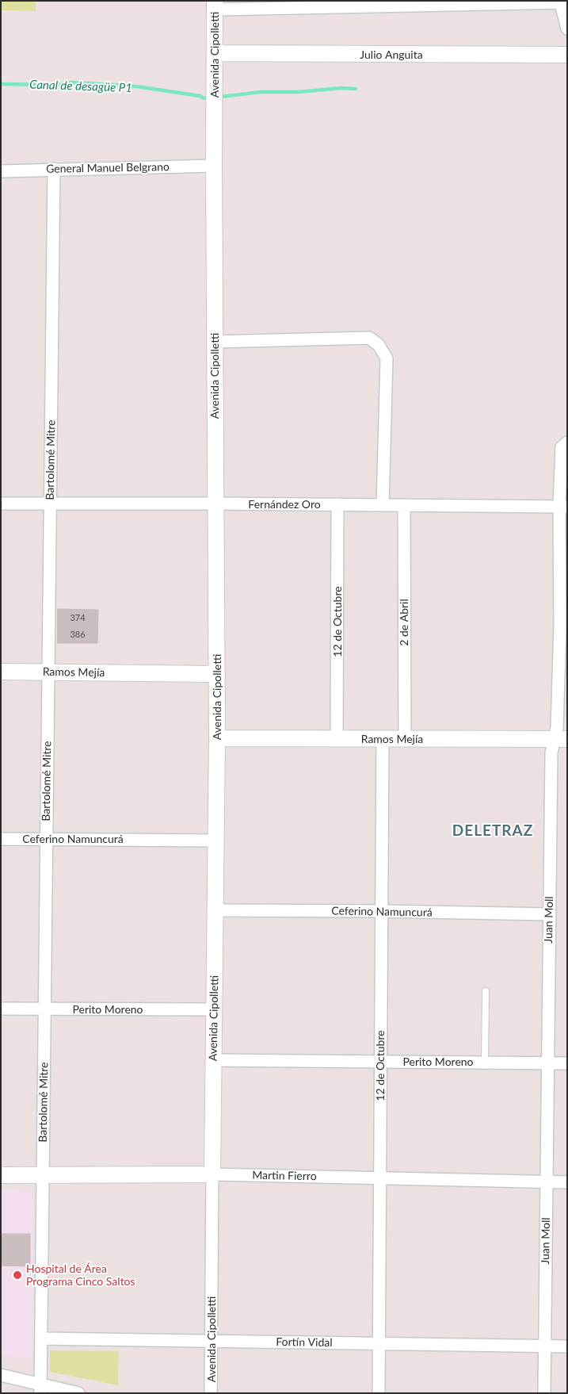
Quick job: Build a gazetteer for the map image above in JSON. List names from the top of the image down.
{
  "streets": {
    "street": [
      "Avenida Cipolletti",
      "Julio Anguita",
      "General Manuel Belgrano",
      "Bartolomé Mitre",
      "Fernández Oro",
      "12 de Octubre",
      "2 de Abril",
      "Ramos Mejía",
      "Ceferino Namuncurá",
      "Juan Moll",
      "Perito Moreno",
      "Martin Fierro",
      "Fortín Vidal"
    ]
  },
  "crossings": [
    ["Avenida Cipolletti", "Julio Anguita"],
    ["Avenida Cipolletti", "General Manuel Belgrano"],
    ["Avenida Cipolletti", "Fernández Oro"],
    ["Avenida Cipolletti", "Ramos Mejía"],
    ["Avenida Cipolletti", "Ceferino Namuncurá"],
    ["Avenida Cipolletti", "Perito Moreno"],
    ["Avenida Cipolletti", "Martin Fierro"],
    ["Avenida Cipolletti", "Fortín Vidal"],
    ["General Manuel Belgrano", "Bartolomé Mitre"],
    ["Bartolomé Mitre", "Fernández Oro"],
    ["Bartolomé Mitre", "Ramos Mejía"],
    ["Bartolomé Mitre", "Ceferino Namuncurá"],
    ["Bartolomé Mitre", "Perito Moreno"],
    ["Bartolomé Mitre", "Martin Fierro"],
    ["Bartolomé Mitre", "Fortín Vidal"],
    ["Fernández Oro", "12 de Octubre"],
    ["Fernández Oro", "2 de Abril"],
    ["Fernández Oro", "Juan Moll"],
    ["12 de Octubre", "Ramos Mejía"],
    ["12 de Octubre", "Ceferino Namuncurá"],
    ["12 de Octubre", "Perito Moreno"],
    ["12 de Octubre", "Martin Fierro"],
    ["12 de Octubre", "Fortín Vidal"],
    ["2 de Abril", "Ramos Mejía"],
    ["Ramos Mejía", "Juan Moll"],
    ["Ceferino Namuncurá", "Juan Moll"],
    ["Juan Moll", "Perito Moreno"],
    ["Juan Moll", "Martin Fierro"],
    ["Juan Moll", "Fortín Vidal"]
  ],
  "districts": ["DELETRAZ"],
  "water": ["Canal de desagüe P1"],
  "places": ["Hospital de Área Programa Cinco Saltos"],
  "house_numbers": ["374", "386"]
}
